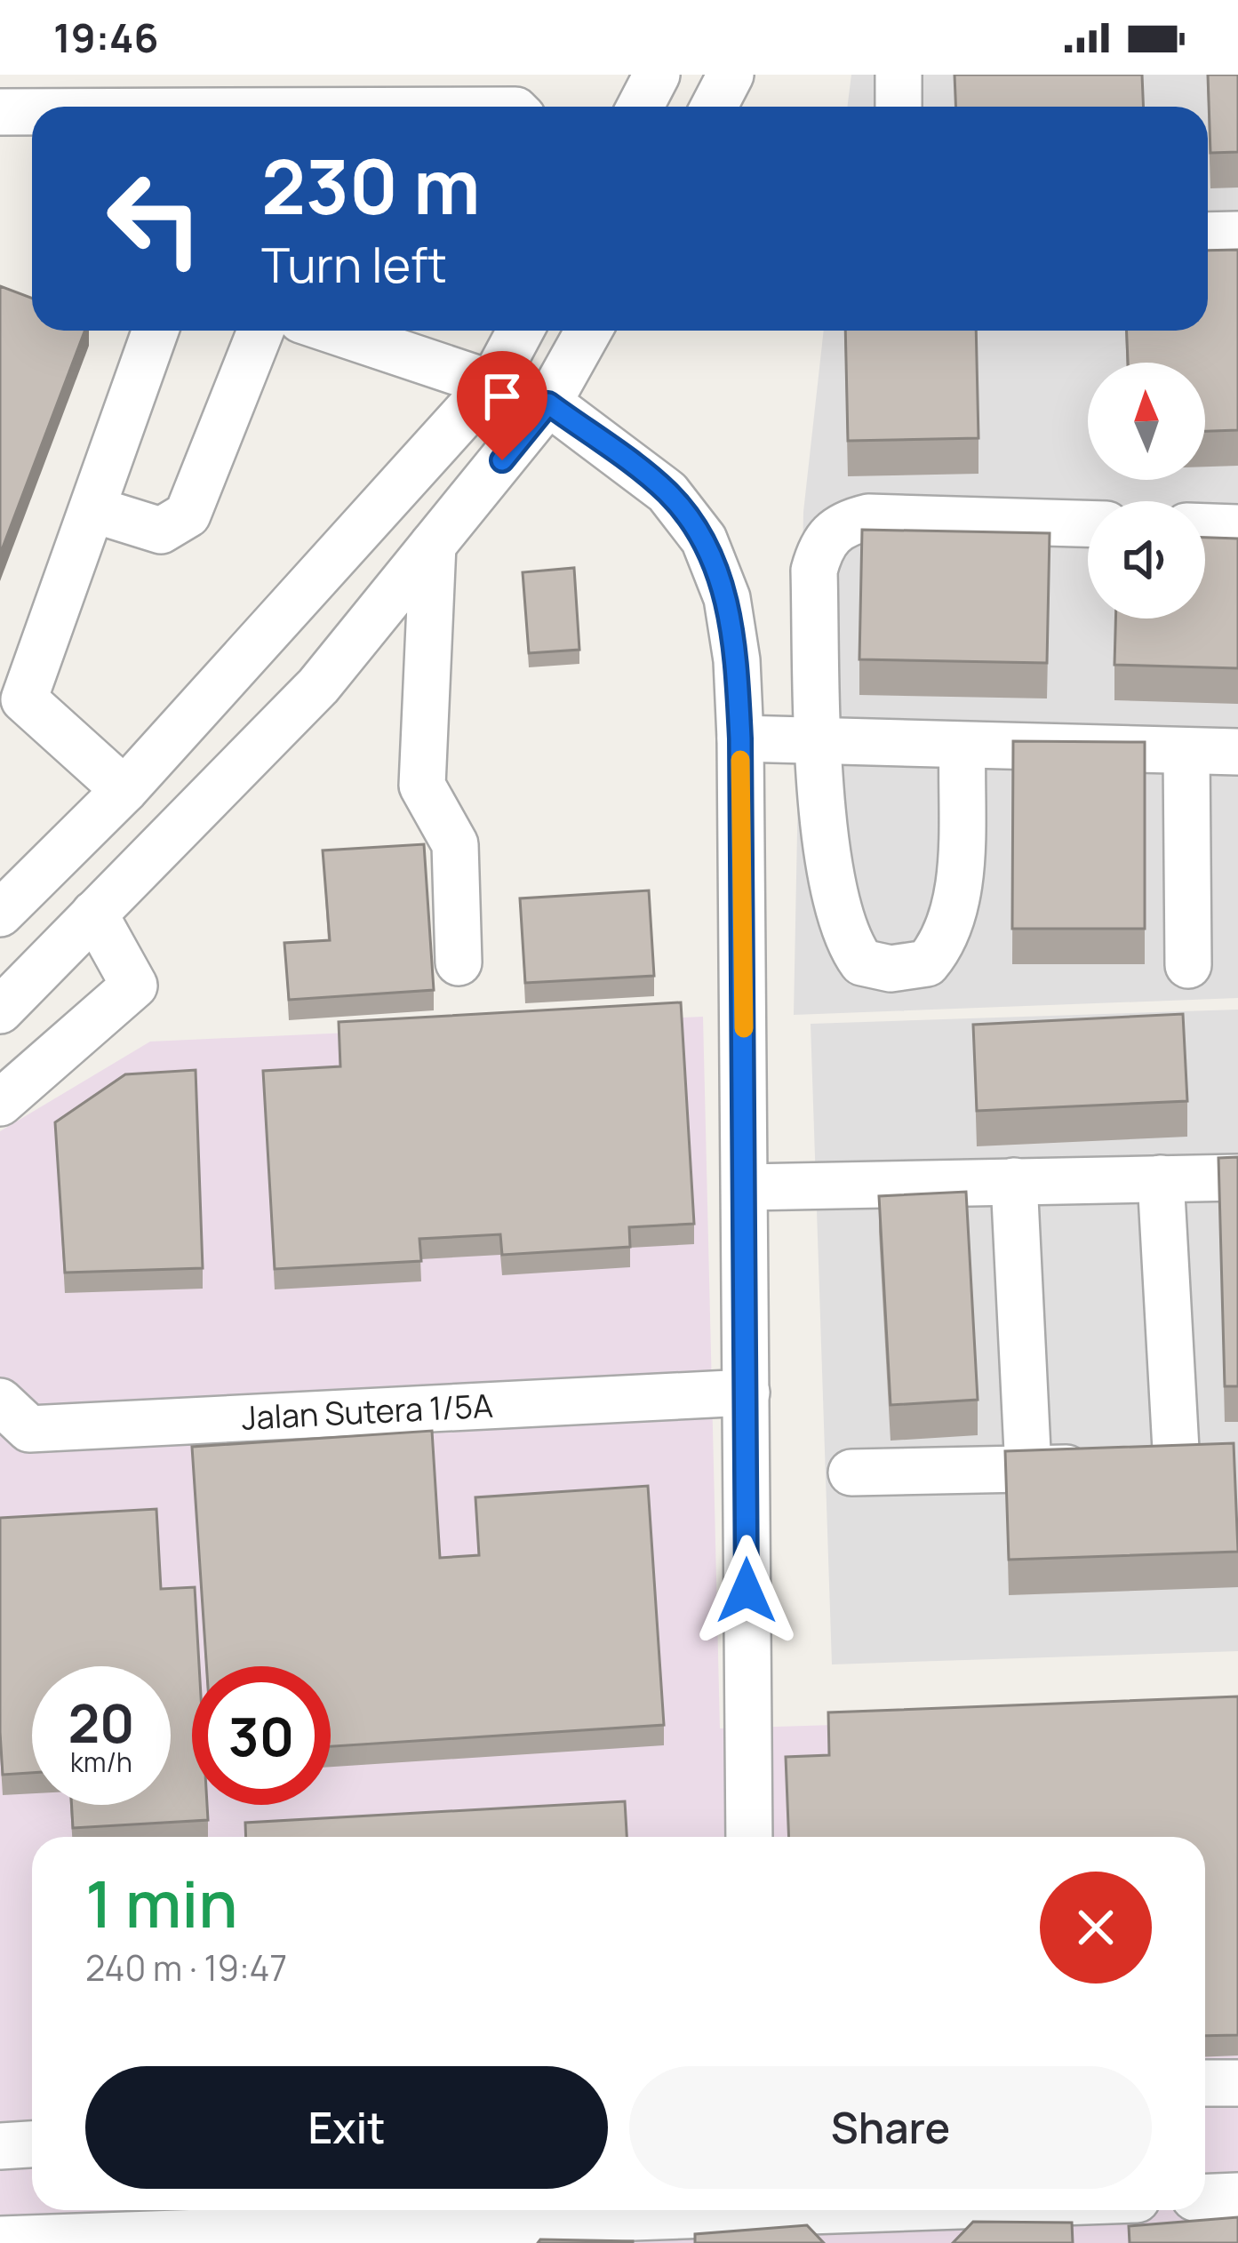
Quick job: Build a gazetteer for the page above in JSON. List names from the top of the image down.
{
  "streets": {
    "street": ["Jalan Sutera 1/5A"]
  },
  "north": "top",
  "page": {
    "status": "19:46",
    "turn": ["230 m", "Turn left"],
    "speed": "20 km/h",
    "limit": "30",
    "heading": ["1 min", "240 m · 19:47"],
    "buttons": ["Exit", "Share"]
  }
}
